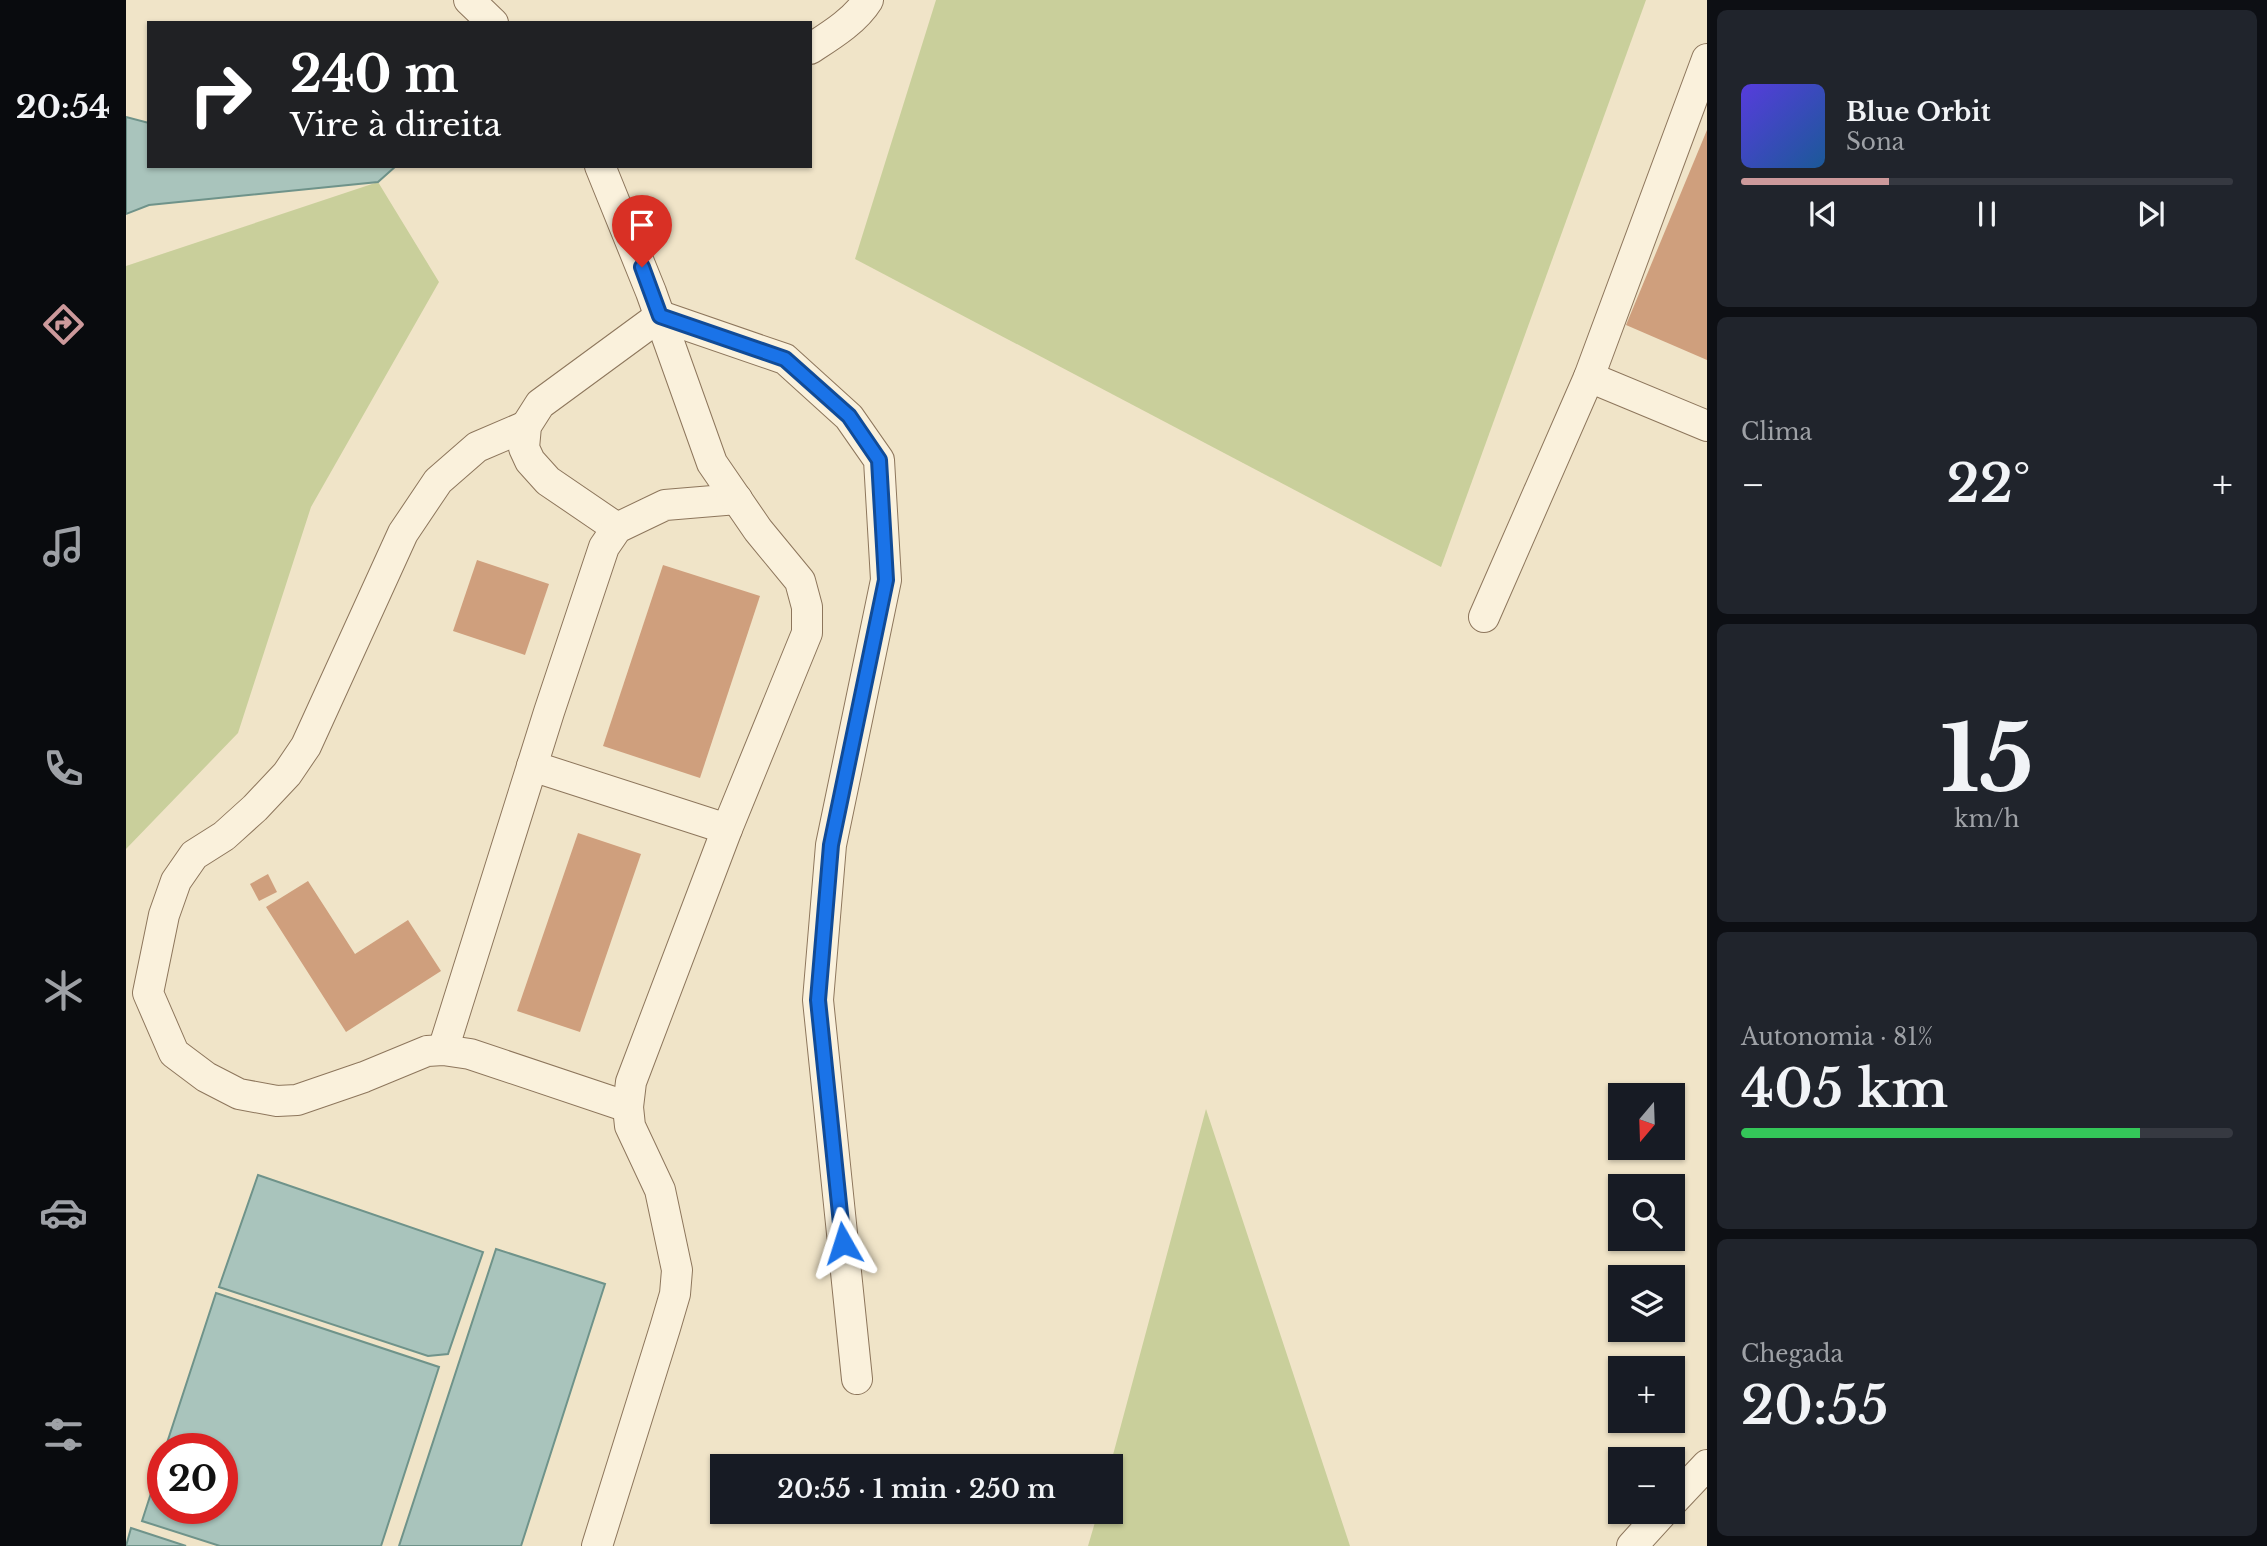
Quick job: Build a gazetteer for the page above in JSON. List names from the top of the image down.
{
  "north": "bottom",
  "page": {
    "tabs": "20:54",
    "turn": ["240 m", "Vire à direita"],
    "song": ["Blue Orbit", "Sona"],
    "tile": [
      "Clima",
      ["15", "km/h"],
      ["Autonomia · 81%", "405 km"],
      ["Chegada", "20:55"]
    ],
    "heat": ["−", "22°", "+"],
    "map_buttons": ["+", "−"],
    "limit": "20",
    "trip": "20:55 · 1 min · 250 m"
  }
}
